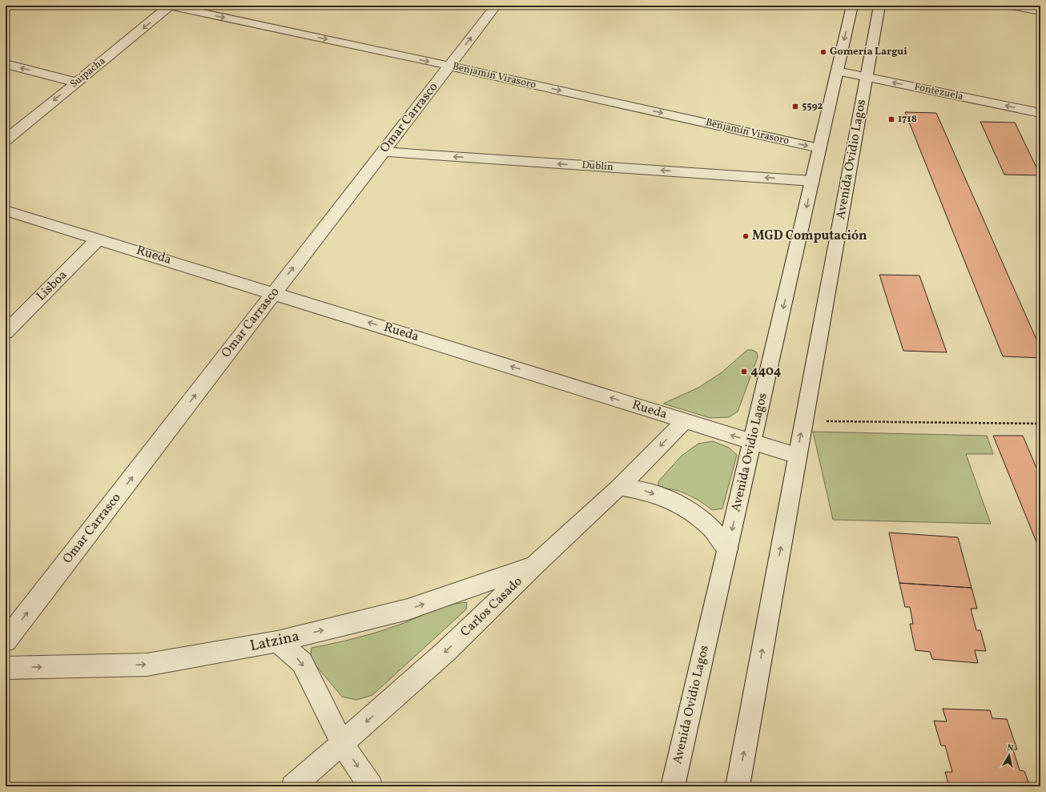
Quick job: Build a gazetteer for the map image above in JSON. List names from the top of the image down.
{
  "streets": {
    "street": [
      "Suipacha",
      "Benjamín Virasoro",
      "Fontezuela",
      "Omar Carrasco",
      "Avenida Ovidio Lagos",
      "Dublin",
      "Rueda",
      "Lisboa",
      "Carlos Casado",
      "Latzina"
    ]
  },
  "crossings": [
    ["Suipacha", "Benjamín Virasoro"],
    ["Benjamín Virasoro", "Omar Carrasco"],
    ["Benjamín Virasoro", "Avenida Ovidio Lagos"],
    ["Fontezuela", "Avenida Ovidio Lagos"],
    ["Omar Carrasco", "Dublin"],
    ["Omar Carrasco", "Rueda"],
    ["Avenida Ovidio Lagos", "Dublin"],
    ["Avenida Ovidio Lagos", "Rueda"],
    ["Rueda", "Lisboa"],
    ["Rueda", "Carlos Casado"],
    ["Carlos Casado", "Latzina"]
  ],
  "one_way": [
    "Suipacha",
    "Benjamín Virasoro",
    "Fontezuela",
    "Omar Carrasco",
    "Dublin",
    "Rueda",
    "Carlos Casado",
    "Latzina"
  ],
  "places": {
    "other": ["Gomería Largui", "MGD Computación"],
    "transit": ["5592", "1718", "4404"]
  },
  "north": "top"
}
